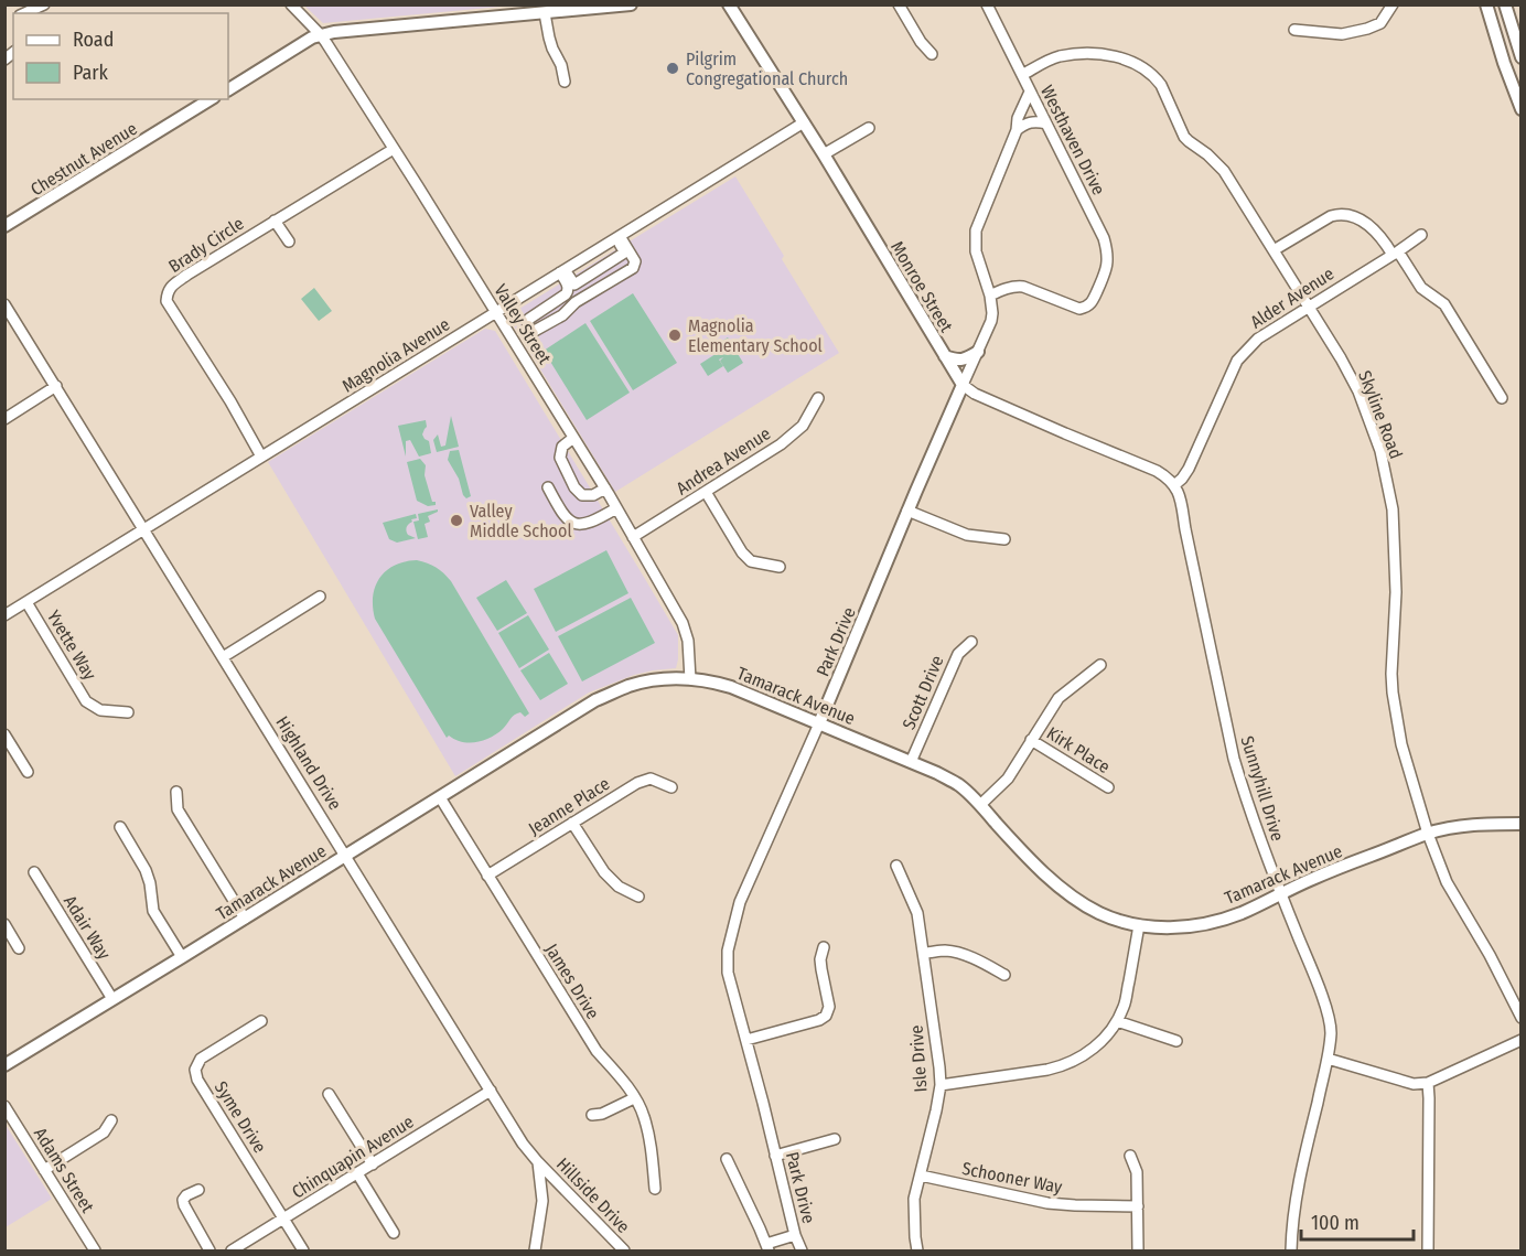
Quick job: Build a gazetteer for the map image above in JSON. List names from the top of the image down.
{
  "streets": {
    "main road": [
      "Chestnut Avenue",
      "Monroe Street",
      "Park Drive",
      "Tamarack Avenue"
    ],
    "street": [
      "Westhaven Drive",
      "Brady Circle",
      "Alder Avenue",
      "Valley Street",
      "Magnolia Avenue",
      "Skyline Road",
      "Andrea Avenue",
      "Yvette Way",
      "Scott Drive",
      "Kirk Place",
      "Highland Drive",
      "Sunnyhill Drive",
      "Jeanne Place",
      "Adair Way",
      "James Drive",
      "Isle Drive",
      "Syme Drive",
      "Chinquapin Avenue",
      "Adams Street",
      "Schooner Way",
      "Hillside Drive"
    ]
  },
  "crossings": [
    ["Westhaven Drive", "Skyline Road"],
    ["Westhaven Drive", "Park Drive"],
    ["Brady Circle", "Valley Street"],
    ["Brady Circle", "Magnolia Avenue"],
    ["Monroe Street", "Alder Avenue"],
    ["Monroe Street", "Magnolia Avenue"],
    ["Monroe Street", "Park Drive"],
    ["Monroe Street", "Sunnyhill Drive"],
    ["Alder Avenue", "Skyline Road"],
    ["Alder Avenue", "Sunnyhill Drive"],
    ["Valley Street", "Magnolia Avenue"],
    ["Valley Street", "Andrea Avenue"],
    ["Valley Street", "Tamarack Avenue"],
    ["Magnolia Avenue", "Yvette Way"],
    ["Magnolia Avenue", "Highland Drive"],
    ["Skyline Road", "Tamarack Avenue"],
    ["Park Drive", "Tamarack Avenue"],
    ["Scott Drive", "Tamarack Avenue"],
    ["Tamarack Avenue", "Highland Drive"],
    ["Tamarack Avenue", "Sunnyhill Drive"],
    ["Tamarack Avenue", "Adair Way"],
    ["Tamarack Avenue", "James Drive"],
    ["Highland Drive", "Chinquapin Avenue"],
    ["Highland Drive", "Hillside Drive"],
    ["Jeanne Place", "James Drive"],
    ["Isle Drive", "Schooner Way"],
    ["Syme Drive", "Chinquapin Avenue"]
  ],
  "places": ["Pilgrim Congregational Church", "Magnolia Elementary School", "Valley Middle School"],
  "legend": ["Road", "Park"],
  "scale_bar": "100 m"
}
